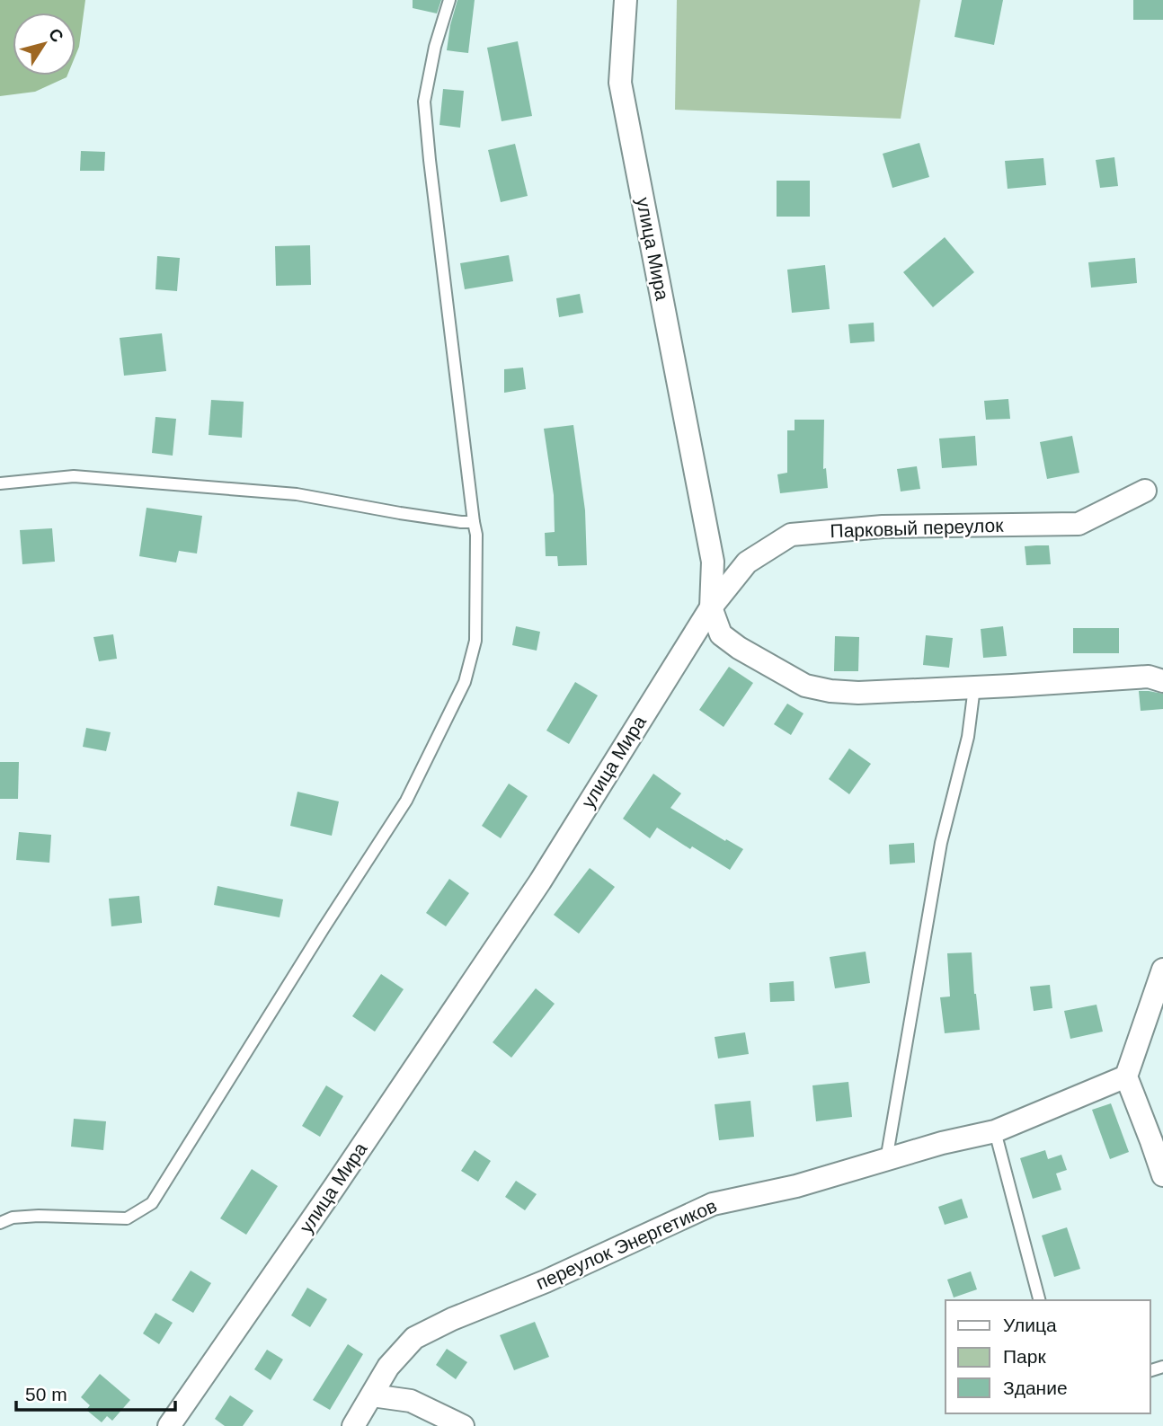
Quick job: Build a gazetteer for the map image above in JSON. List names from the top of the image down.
{
  "streets": {
    "street": ["улица Мира", "Парковый переулок", "переулок Энергетиков"]
  },
  "crossings": [
    ["улица Мира", "Парковый переулок"]
  ],
  "legend": ["Улица", "Парк", "Здание"],
  "scale_bar": "50 m",
  "north": "top right"
}
